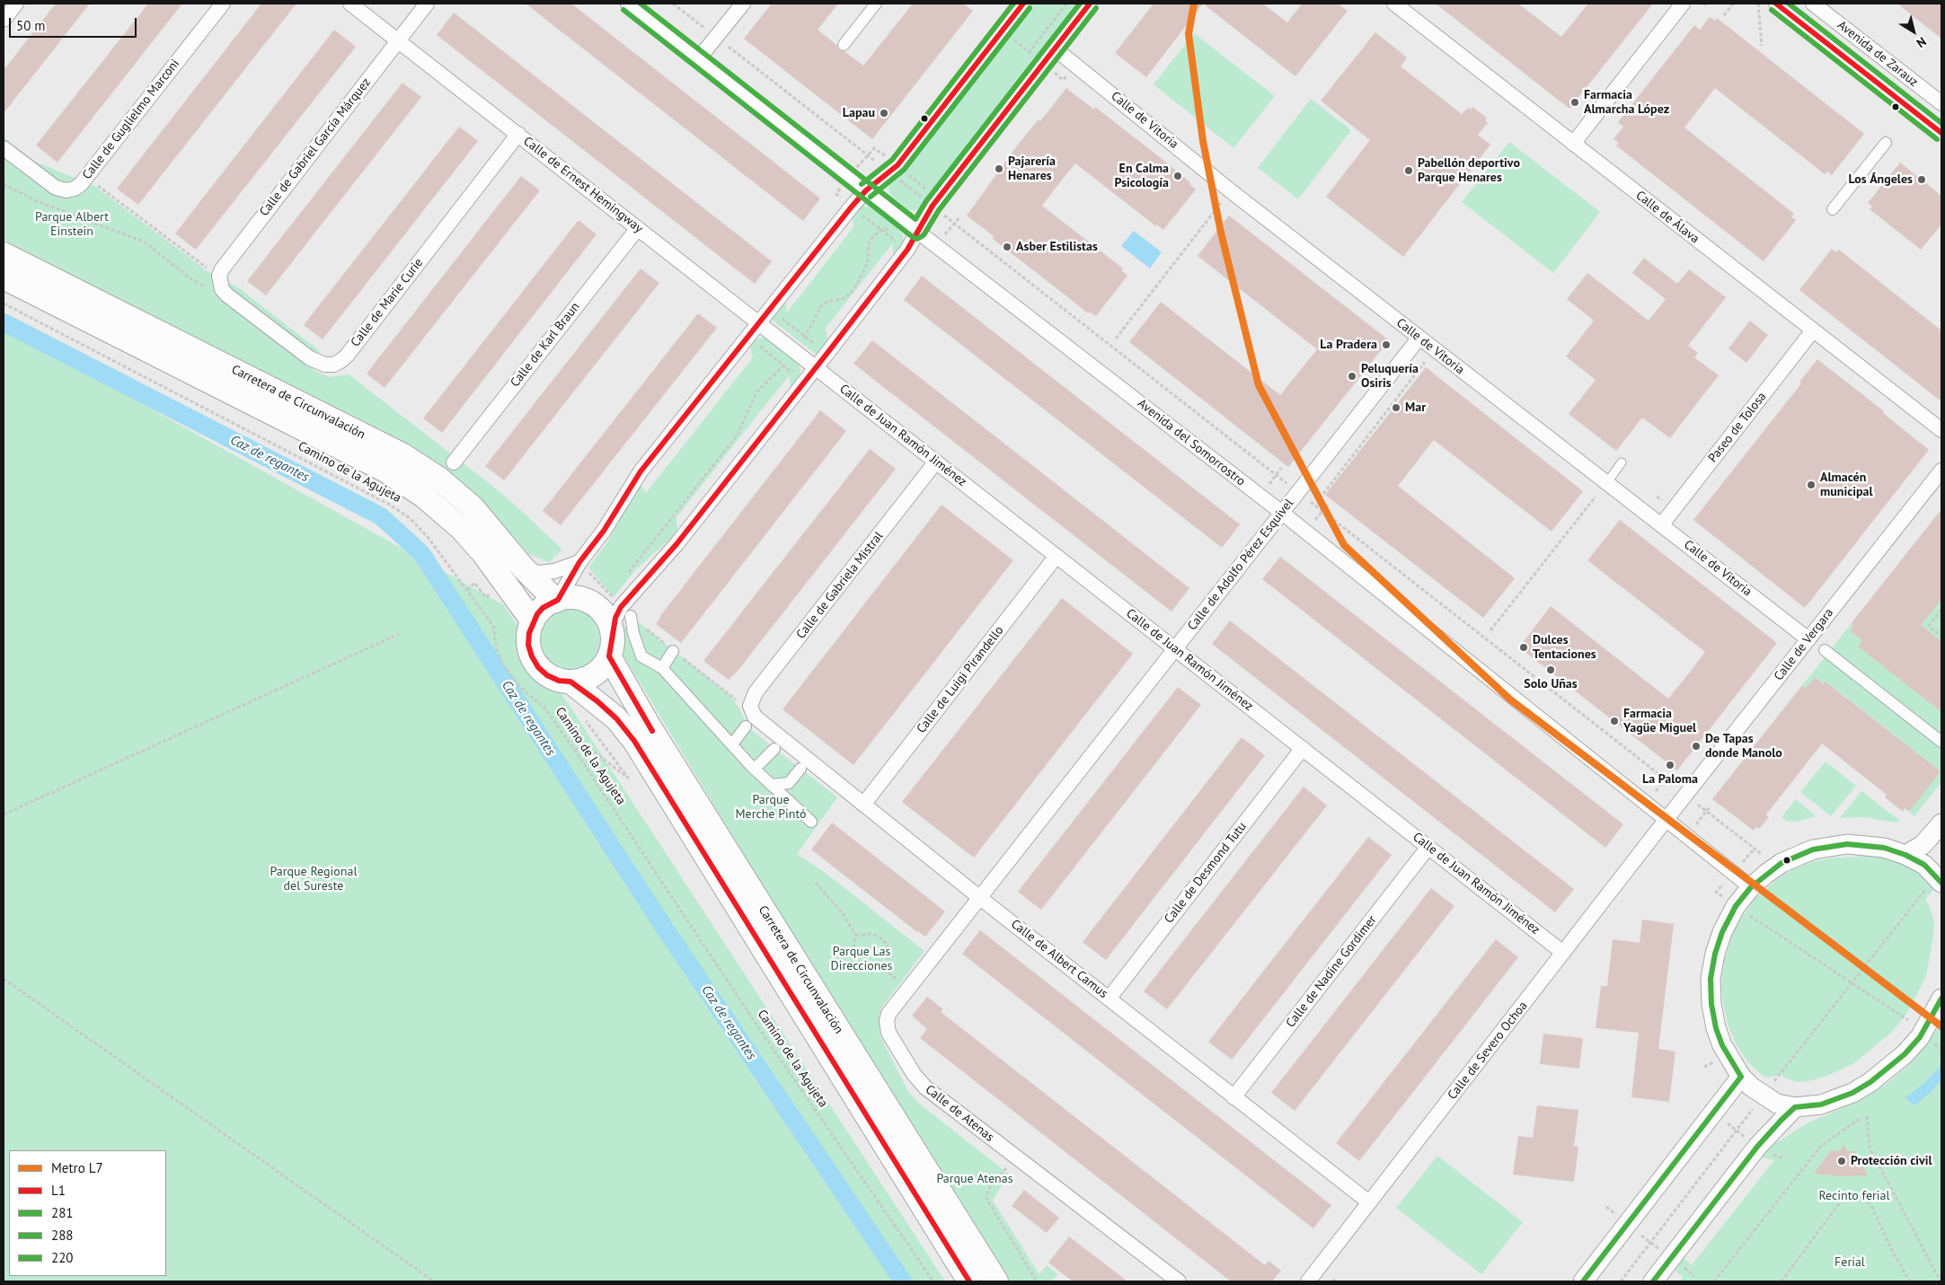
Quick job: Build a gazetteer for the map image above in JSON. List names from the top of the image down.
{
  "streets": {
    "main road": ["Carretera de Circunvalación"],
    "street": [
      "Avenida de Zarauz",
      "Calle de Guglielmo Marconi",
      "Calle de Vitoria",
      "Calle de Gabriel García Márquez",
      "Calle de Ernest Hemingway",
      "Calle de Álava",
      "Calle de Marie Curie",
      "Calle de Karl Braun",
      "Paseo de Tolosa",
      "Calle de Juan Ramón Jiménez",
      "Avenida del Somorrostro",
      "Calle de Adolfo Pérez Esquivel",
      "Calle de Gabriela Mistral",
      "Calle de Vergara",
      "Calle de Luigi Pirandello",
      "Calle de Desmond Tutu",
      "Calle de Albert Camus",
      "Calle de Nadine Gordimer",
      "Calle de Severo Ochoa",
      "Calle de Atenas"
    ],
    "path": ["Camino de la Agujeta"]
  },
  "crossings": [
    ["Calle de Vitoria", "Paseo de Tolosa"],
    ["Calle de Vitoria", "Calle de Adolfo Pérez Esquivel"],
    ["Calle de Vitoria", "Calle de Vergara"],
    ["Calle de Gabriel García Márquez", "Calle de Ernest Hemingway"],
    ["Calle de Gabriel García Márquez", "Calle de Marie Curie"],
    ["Calle de Ernest Hemingway", "Calle de Marie Curie"],
    ["Calle de Ernest Hemingway", "Calle de Karl Braun"],
    ["Calle de Ernest Hemingway", "Calle de Juan Ramón Jiménez"],
    ["Calle de Álava", "Paseo de Tolosa"],
    ["Calle de Juan Ramón Jiménez", "Calle de Adolfo Pérez Esquivel"],
    ["Calle de Juan Ramón Jiménez", "Calle de Gabriela Mistral"],
    ["Calle de Juan Ramón Jiménez", "Calle de Luigi Pirandello"],
    ["Calle de Juan Ramón Jiménez", "Calle de Desmond Tutu"],
    ["Calle de Juan Ramón Jiménez", "Calle de Nadine Gordimer"],
    ["Calle de Juan Ramón Jiménez", "Calle de Severo Ochoa"],
    ["Avenida del Somorrostro", "Calle de Adolfo Pérez Esquivel"],
    ["Avenida del Somorrostro", "Calle de Vergara"],
    ["Avenida del Somorrostro", "Calle de Severo Ochoa"],
    ["Calle de Adolfo Pérez Esquivel", "Calle de Albert Camus"],
    ["Calle de Adolfo Pérez Esquivel", "Calle de Atenas"],
    ["Calle de Gabriela Mistral", "Calle de Albert Camus"],
    ["Calle de Vergara", "Calle de Severo Ochoa"],
    ["Calle de Luigi Pirandello", "Calle de Albert Camus"],
    ["Calle de Desmond Tutu", "Calle de Albert Camus"],
    ["Calle de Albert Camus", "Calle de Nadine Gordimer"],
    ["Calle de Albert Camus", "Calle de Severo Ochoa"],
    ["Calle de Albert Camus", "Calle de Atenas"]
  ],
  "water": ["Caz de regantes"],
  "parks": [
    "Parque Albert Einstein",
    "Parque Merche Pintó",
    "Parque Regional del Sureste",
    "Parque Las Direcciones",
    "Parque Atenas",
    "Recinto ferial",
    "Ferial"
  ],
  "places": [
    "Farmacia Almarcha López",
    "Lapau",
    "Pajarería Henares",
    "Pabellón deportivo Parque Henares",
    "En Calma Psicología",
    "Los Ángeles",
    "Asber Estilistas",
    "La Pradera",
    "Peluquería Osiris",
    "Mar",
    "Almacén municipal",
    "Dulces Tentaciones",
    "Solo Uñas",
    "Farmacia Yagüe Miguel",
    "De Tapas donde Manolo",
    "La Paloma",
    "Protección civil"
  ],
  "lines": [
    "metro line L7",
    "transit line L1",
    "transit line 288",
    "transit line 281",
    "transit line 220"
  ],
  "legend": [
    "Metro L7",
    "L1",
    "281",
    "288",
    "220"
  ],
  "scale_bar": "50 m",
  "north": "bottom right"
}
